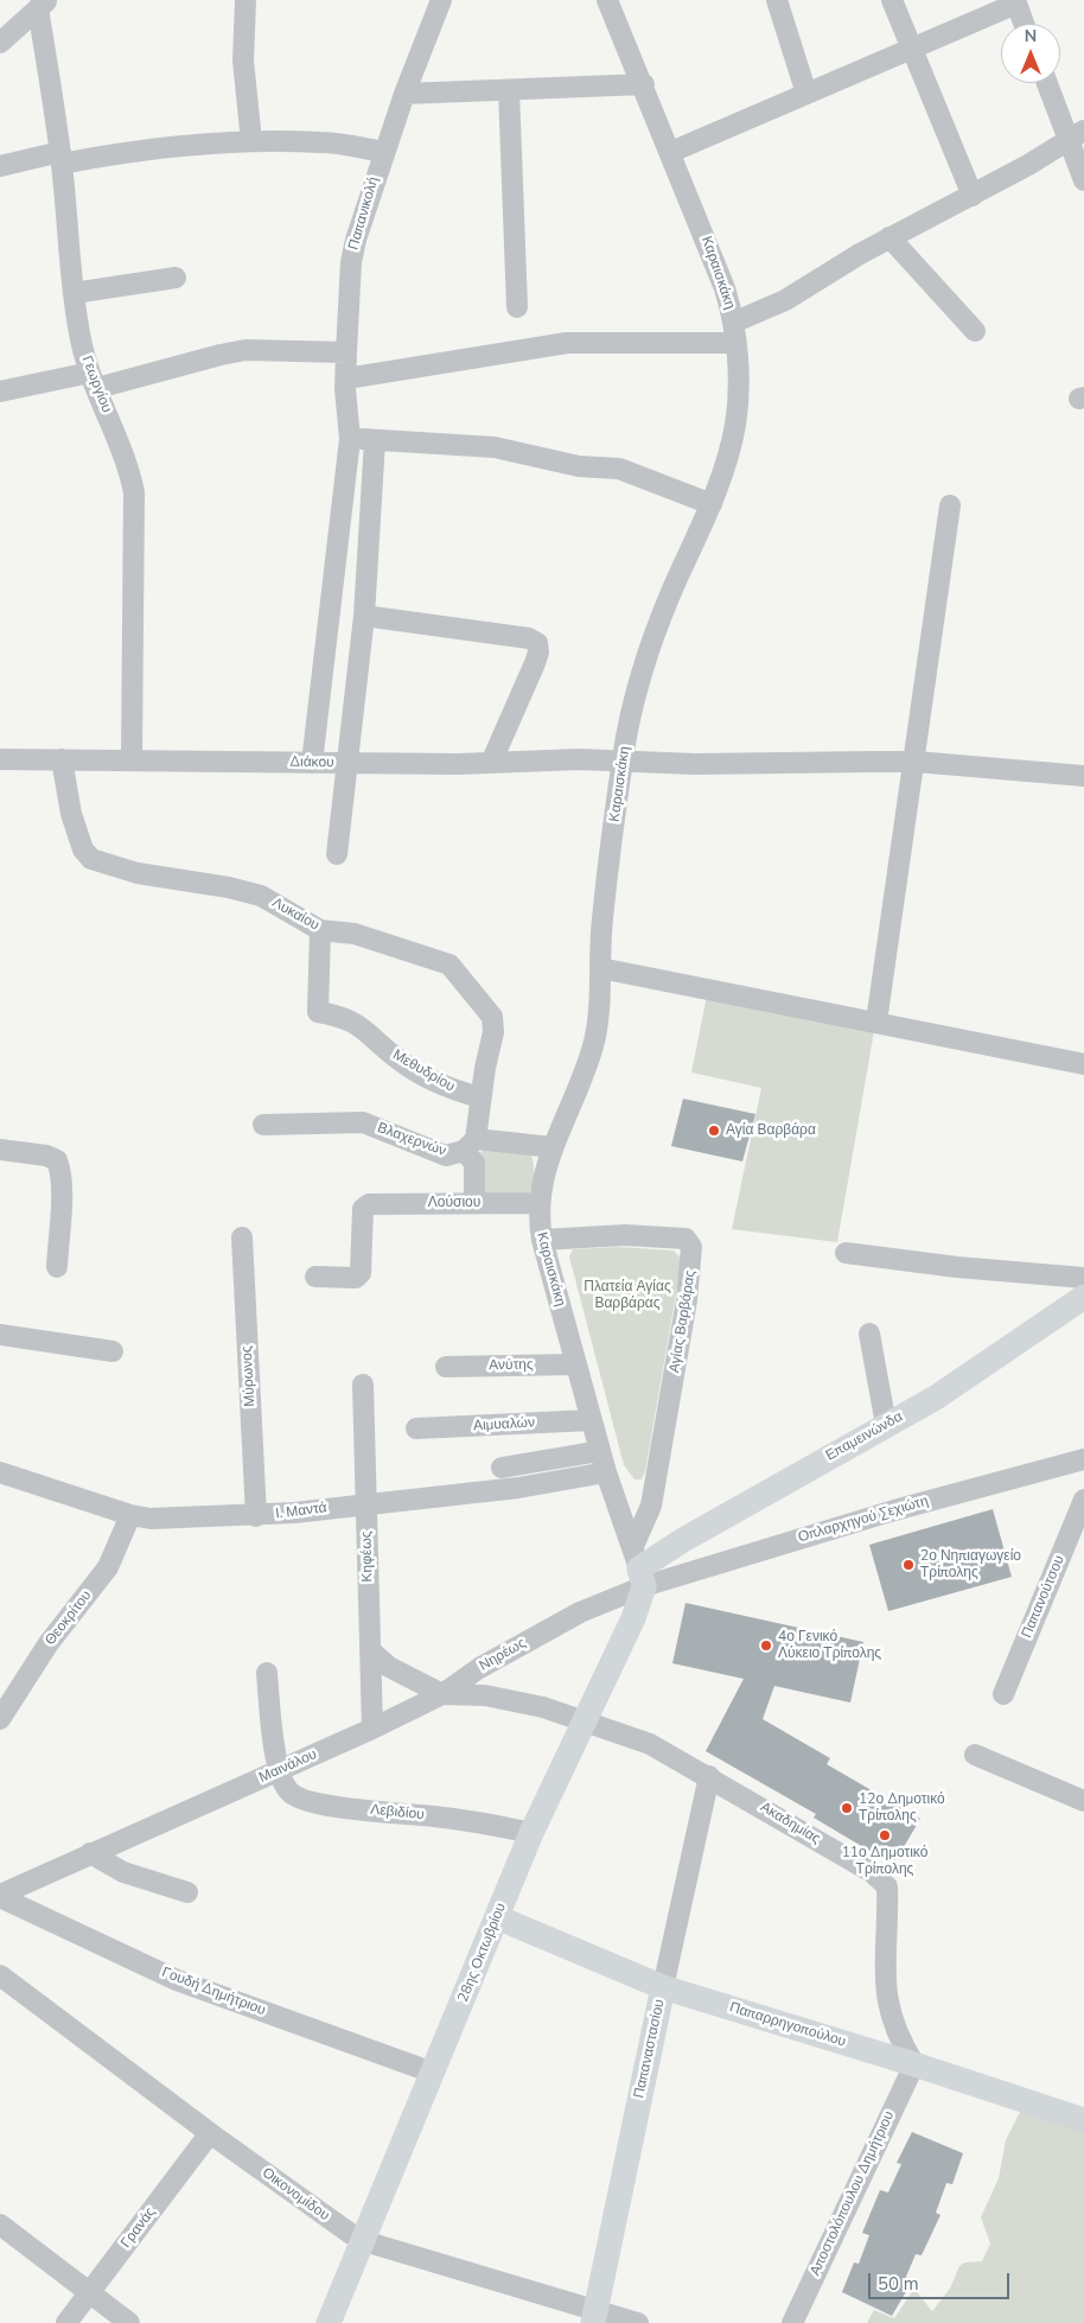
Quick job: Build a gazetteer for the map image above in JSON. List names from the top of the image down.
{
  "streets": {
    "main road": [
      "Επαμεινώνδα",
      "28ης Οκτωβρίου",
      "Παπαρρηγοπούλου",
      "Παπαναστασίου"
    ],
    "street": [
      "Παπανικολή",
      "Καραισκάκη",
      "Γεωργίου",
      "Διάκου",
      "Λυκαίου",
      "Μεθυδρίου",
      "Βλαχερνών",
      "Λούσιου",
      "Αγίας Βαρβάρας",
      "Ανύτης",
      "Μύρωνος",
      "Αιμυαλών",
      "Ι. Μαντά",
      "Οπλαρχηγού Σεχιώτη",
      "Κηφέως",
      "Παπανούτσου",
      "Θεοκρίτου",
      "Νηρέως",
      "Μαινάλου",
      "Λεβιδίου",
      "Ακαδημίας",
      "Γουδή Δημήτριου",
      "Αποστολόπουλου Δημήτριου",
      "Οικονομίδου",
      "Γρανάς"
    ]
  },
  "crossings": [
    ["Παπανικολή", "Διάκου"],
    ["Καραισκάκη", "Διάκου"],
    ["Καραισκάκη", "Βλαχερνών"],
    ["Καραισκάκη", "Λούσιου"],
    ["Καραισκάκη", "Αγίας Βαρβάρας"],
    ["Καραισκάκη", "Ανύτης"],
    ["Καραισκάκη", "Αιμυαλών"],
    ["Καραισκάκη", "Επαμεινώνδα"],
    ["Καραισκάκη", "Ι. Μαντά"],
    ["Καραισκάκη", "Οπλαρχηγού Σεχιώτη"],
    ["Καραισκάκη", "Νηρέως"],
    ["Καραισκάκη", "28ης Οκτωβρίου"],
    ["Γεωργίου", "Διάκου"],
    ["Διάκου", "Λυκαίου"],
    ["Λυκαίου", "Μεθυδρίου"],
    ["Λυκαίου", "Βλαχερνών"],
    ["Αγίας Βαρβάρας", "Επαμεινώνδα"],
    ["Αγίας Βαρβάρας", "Οπλαρχηγού Σεχιώτη"],
    ["Αγίας Βαρβάρας", "Νηρέως"],
    ["Αγίας Βαρβάρας", "28ης Οκτωβρίου"],
    ["Μύρωνος", "Ι. Μαντά"],
    ["Επαμεινώνδα", "Οπλαρχηγού Σεχιώτη"],
    ["Επαμεινώνδα", "Νηρέως"],
    ["Επαμεινώνδα", "28ης Οκτωβρίου"],
    ["Ι. Μαντά", "Κηφέως"],
    ["Ι. Μαντά", "Θεοκρίτου"],
    ["Οπλαρχηγού Σεχιώτη", "Νηρέως"],
    ["Οπλαρχηγού Σεχιώτη", "28ης Οκτωβρίου"],
    ["Κηφέως", "Μαινάλου"],
    ["Νηρέως", "Μαινάλου"],
    ["Νηρέως", "28ης Οκτωβρίου"],
    ["Μαινάλου", "Λεβιδίου"],
    ["Μαινάλου", "Γουδή Δημήτριου"],
    ["Λεβιδίου", "28ης Οκτωβρίου"],
    ["Ακαδημίας", "28ης Οκτωβρίου"],
    ["Ακαδημίας", "Παπαρρηγοπούλου"],
    ["Ακαδημίας", "Παπαναστασίου"],
    ["Ακαδημίας", "Αποστολόπουλου Δημήτριου"],
    ["28ης Οκτωβρίου", "Γουδή Δημήτριου"],
    ["28ης Οκτωβρίου", "Παπαρρηγοπούλου"],
    ["28ης Οκτωβρίου", "Οικονομίδου"],
    ["Παπαρρηγοπούλου", "Παπαναστασίου"],
    ["Παπαρρηγοπούλου", "Αποστολόπουλου Δημήτριου"],
    ["Παπαναστασίου", "Οικονομίδου"],
    ["Οικονομίδου", "Γρανάς"]
  ],
  "parks": ["Πλατεία Αγίας Βαρβάρας"],
  "places": [
    "Αγία Βαρβάρα",
    "2ο Νηπιαγωγείο Τρίπολης",
    "4ο Γενικό Λύκειο Τρίπολης",
    "12ο Δημοτικό Τρίπολης",
    "11ο Δημοτικό Τρίπολης"
  ],
  "scale_bar": "50 m",
  "north": "top"
}
